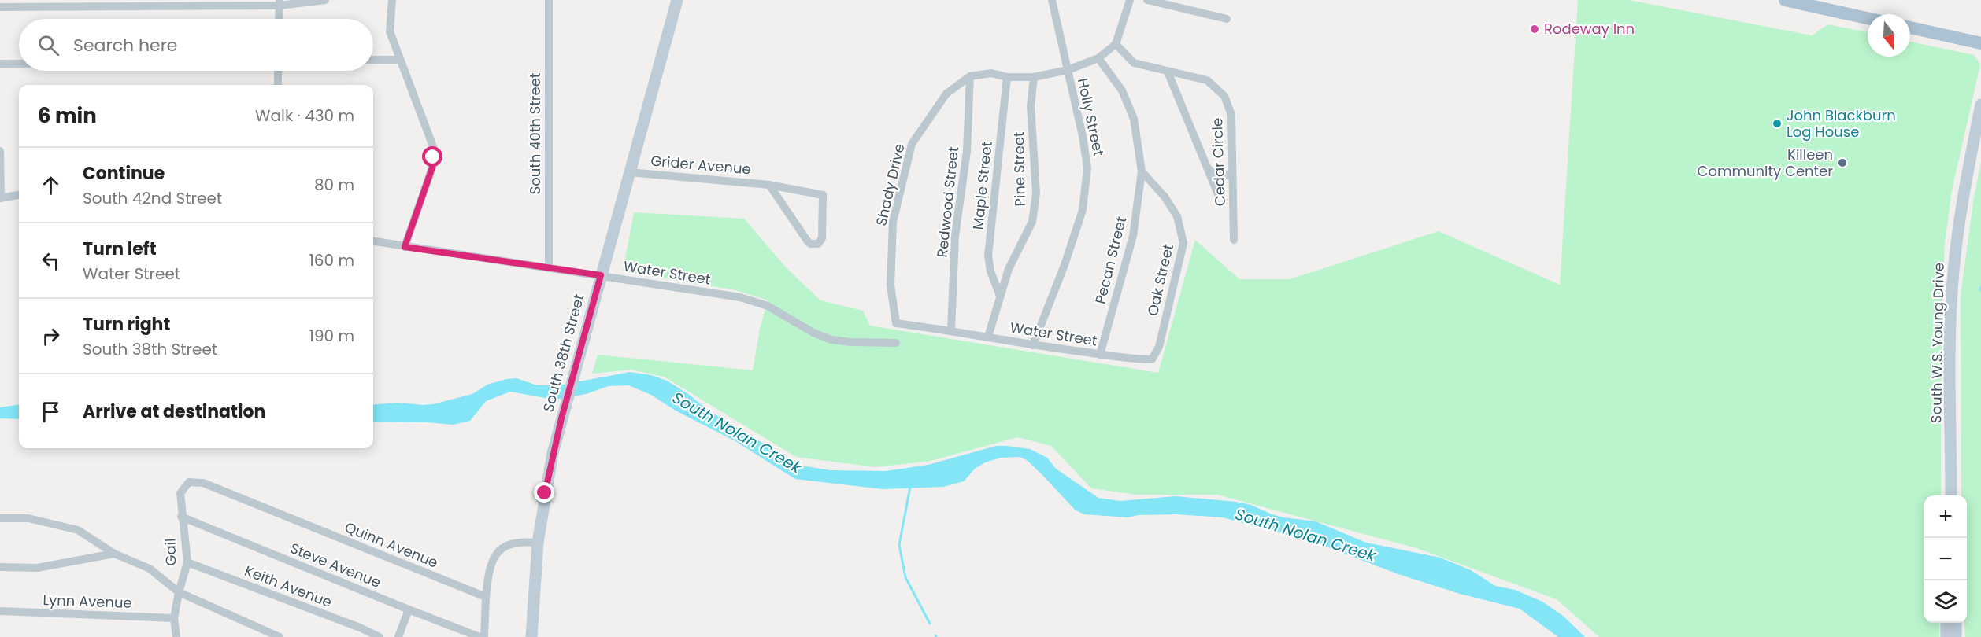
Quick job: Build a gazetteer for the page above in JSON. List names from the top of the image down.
{
  "streets": {
    "main road": ["South W.S. Young Drive", "South 38th Street"],
    "street": [
      "Holly Street",
      "South 40th Street",
      "Cedar Circle",
      "Grider Avenue",
      "Pine Street",
      "Shady Drive",
      "Maple Street",
      "Redwood Street",
      "Pecan Street",
      "Water Street",
      "Oak Street",
      "Quinn Avenue",
      "Gail",
      "Steve Avenue",
      "Keith Avenue",
      "Lynn Avenue"
    ]
  },
  "crossings": [
    ["Holly Street", "Shady Drive"],
    ["Holly Street", "Water Street"],
    ["South 40th Street", "Water Street"],
    ["Cedar Circle", "Shady Drive"],
    ["Grider Avenue", "South 38th Street"],
    ["Pine Street", "Shady Drive"],
    ["Pine Street", "Maple Street"],
    ["Pine Street", "Water Street"],
    ["Shady Drive", "Maple Street"],
    ["Shady Drive", "Redwood Street"],
    ["Shady Drive", "Water Street"],
    ["Redwood Street", "Water Street"],
    ["Pecan Street", "Water Street"],
    ["Pecan Street", "Oak Street"],
    ["Water Street", "Oak Street"],
    ["Water Street", "South 38th Street"],
    ["Quinn Avenue", "Gail"],
    ["Gail", "Steve Avenue"],
    ["Gail", "Keith Avenue"],
    ["Gail", "Lynn Avenue"]
  ],
  "water": ["South Nolan Creek"],
  "places": ["Rodeway Inn", "John Blackburn Log House", "Killeen Community Center"],
  "north": "bottom",
  "page": {
    "search": "Search here",
    "heading": ["6 min", "Walk · 430 m"],
    "list": [
      ["Continue", "South 42nd Street", "80 m"],
      ["Turn left", "Water Street", "160 m"],
      ["Turn right", "South 38th Street", "190 m"],
      "Arrive at destination"
    ],
    "map_buttons": ["+", "−"]
  }
}
